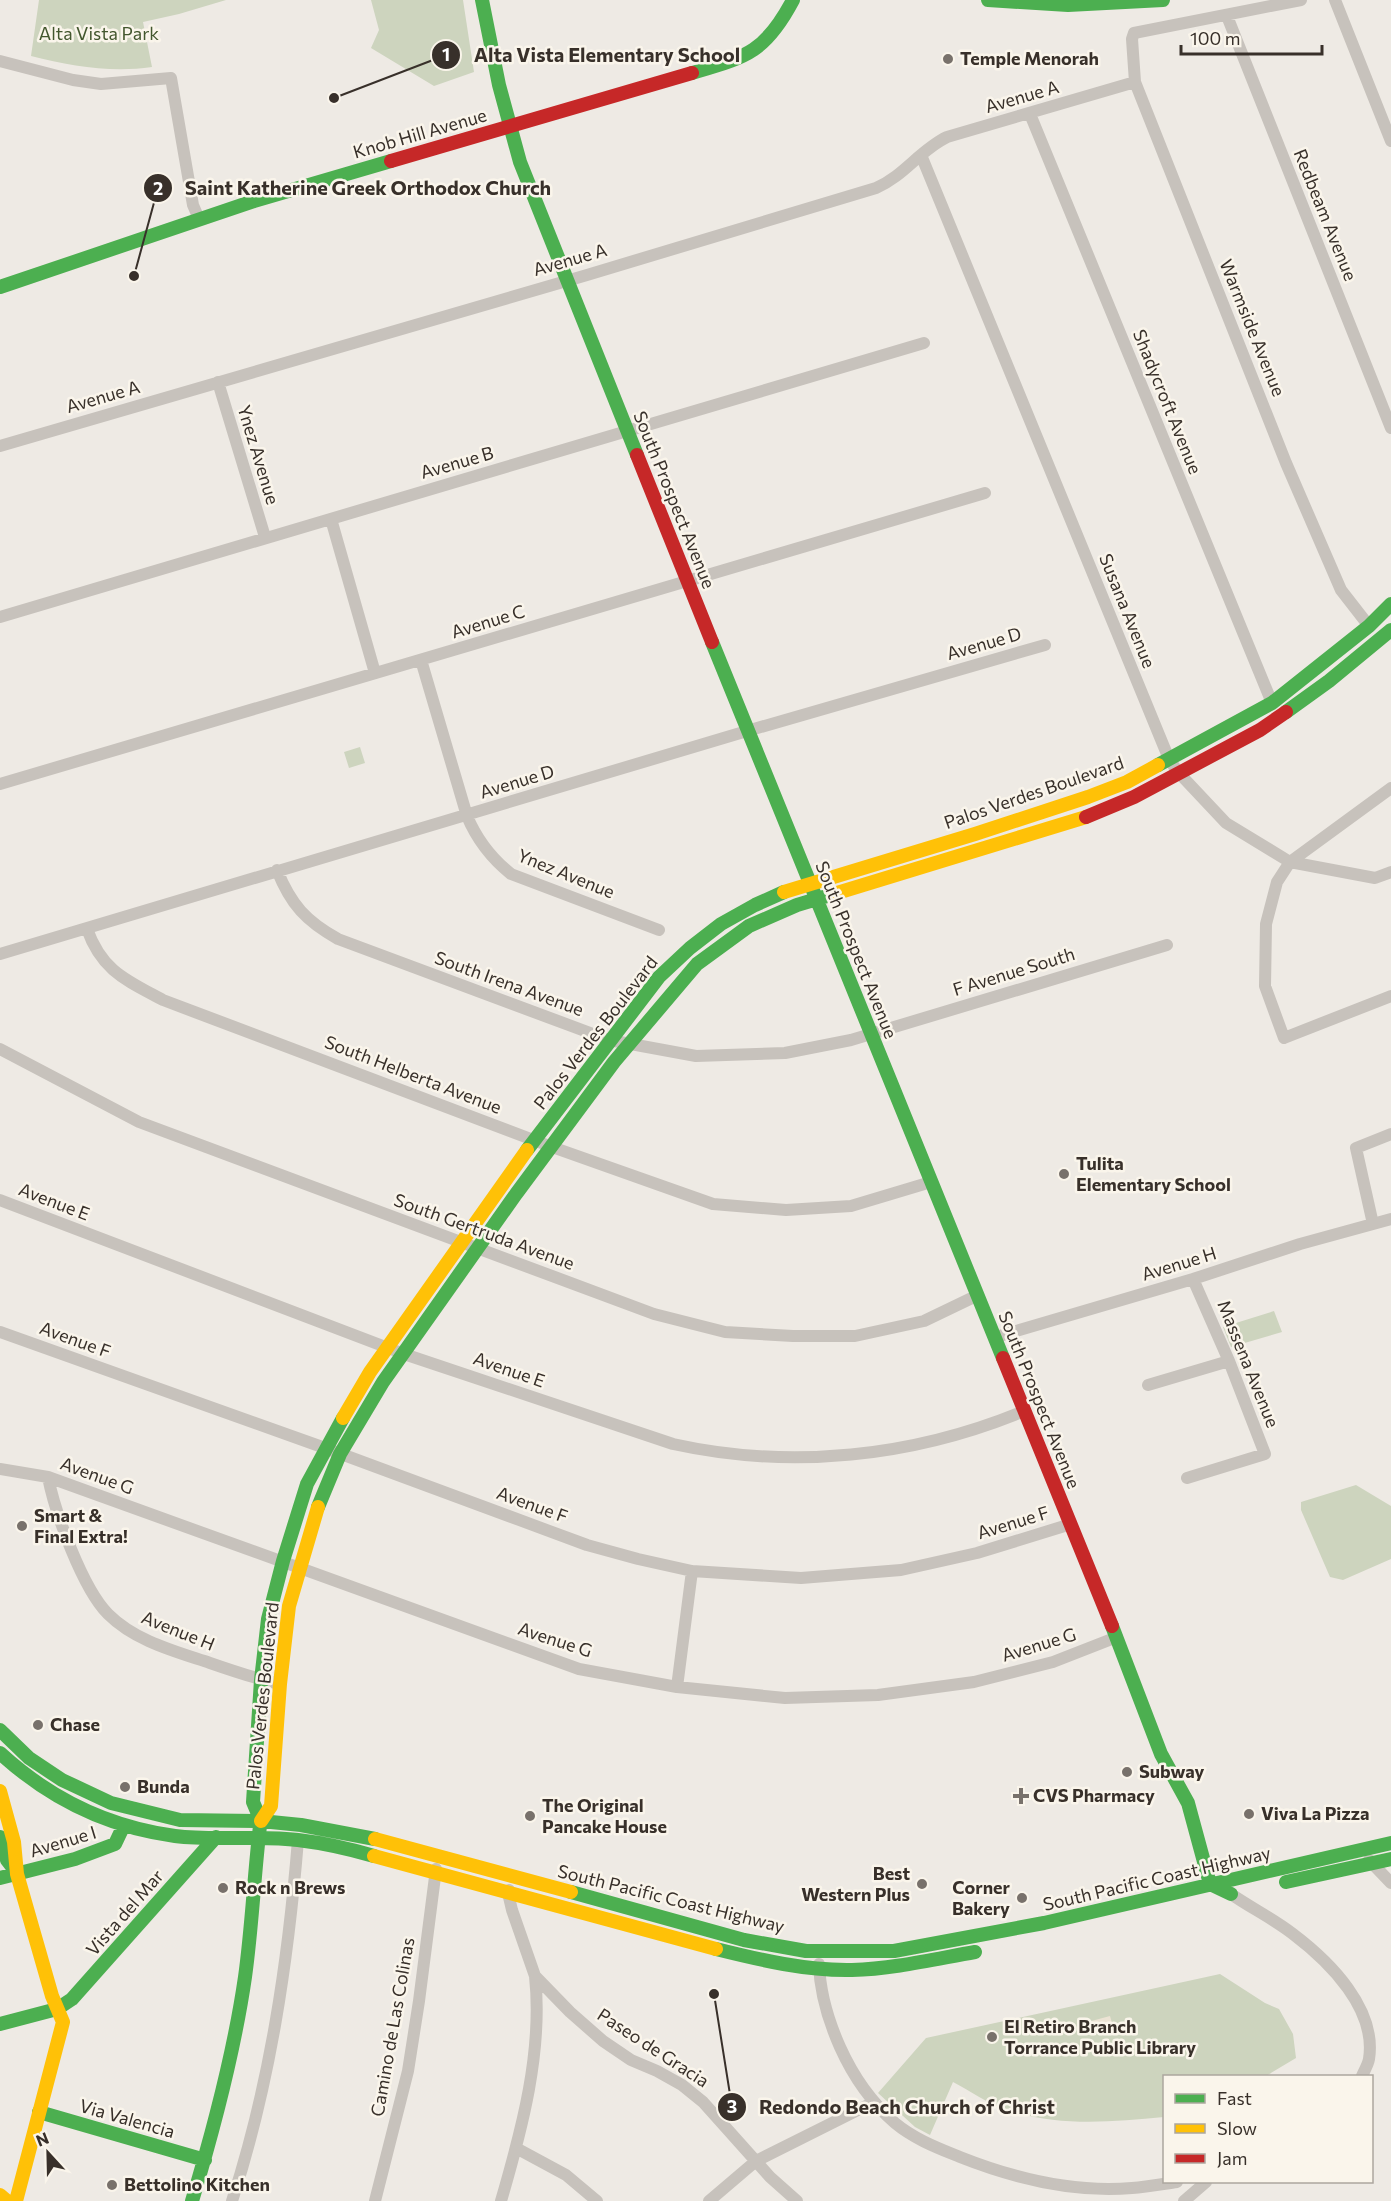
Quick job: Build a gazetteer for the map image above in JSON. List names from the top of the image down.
{
  "streets": {
    "main road": [
      "Knob Hill Avenue",
      "South Prospect Avenue",
      "Palos Verdes Boulevard",
      "Avenue I",
      "South Pacific Coast Highway",
      "Vista del Mar",
      "Via Valencia"
    ],
    "street": [
      "Avenue A",
      "Redbeam Avenue",
      "Warmside Avenue",
      "Shadycroft Avenue",
      "Ynez Avenue",
      "Avenue B",
      "Susana Avenue",
      "Avenue C",
      "Avenue D",
      "F Avenue South",
      "South Irena Avenue",
      "South Helberta Avenue",
      "Avenue E",
      "South Gertruda Avenue",
      "Avenue H",
      "Avenue F",
      "Massena Avenue",
      "Avenue G",
      "Camino de Las Colinas",
      "Paseo de Gracia"
    ]
  },
  "crossings": [
    ["Avenue A", "Warmside Avenue"],
    ["Avenue A", "Shadycroft Avenue"],
    ["Avenue A", "Ynez Avenue"],
    ["Avenue A", "South Prospect Avenue"],
    ["Avenue A", "Susana Avenue"],
    ["Knob Hill Avenue", "South Prospect Avenue"],
    ["Redbeam Avenue", "Warmside Avenue"],
    ["Warmside Avenue", "Palos Verdes Boulevard"],
    ["Shadycroft Avenue", "Palos Verdes Boulevard"],
    ["Ynez Avenue", "Avenue B"],
    ["Ynez Avenue", "Avenue C"],
    ["Ynez Avenue", "Avenue D"],
    ["Avenue B", "South Prospect Avenue"],
    ["South Prospect Avenue", "Avenue C"],
    ["South Prospect Avenue", "Avenue D"],
    ["South Prospect Avenue", "Palos Verdes Boulevard"],
    ["South Prospect Avenue", "F Avenue South"],
    ["South Prospect Avenue", "South Irena Avenue"],
    ["South Prospect Avenue", "South Helberta Avenue"],
    ["South Prospect Avenue", "Avenue E"],
    ["South Prospect Avenue", "South Gertruda Avenue"],
    ["South Prospect Avenue", "Avenue H"],
    ["South Prospect Avenue", "Avenue F"],
    ["South Prospect Avenue", "Avenue G"],
    ["South Prospect Avenue", "South Pacific Coast Highway"],
    ["Susana Avenue", "Palos Verdes Boulevard"],
    ["Avenue D", "South Irena Avenue"],
    ["Avenue D", "South Helberta Avenue"],
    ["Palos Verdes Boulevard", "South Irena Avenue"],
    ["Palos Verdes Boulevard", "South Helberta Avenue"],
    ["Palos Verdes Boulevard", "Avenue E"],
    ["Palos Verdes Boulevard", "South Gertruda Avenue"],
    ["Palos Verdes Boulevard", "Avenue H"],
    ["Palos Verdes Boulevard", "Avenue F"],
    ["Palos Verdes Boulevard", "Avenue G"],
    ["Palos Verdes Boulevard", "South Pacific Coast Highway"],
    ["Palos Verdes Boulevard", "Via Valencia"],
    ["F Avenue South", "South Irena Avenue"],
    ["Avenue H", "Massena Avenue"],
    ["Avenue H", "Avenue G"],
    ["Avenue I", "South Pacific Coast Highway"],
    ["South Pacific Coast Highway", "Vista del Mar"],
    ["South Pacific Coast Highway", "Camino de Las Colinas"],
    ["South Pacific Coast Highway", "Paseo de Gracia"]
  ],
  "parks": ["Alta Vista Park"],
  "places": {
    "other": [
      "Temple Menorah",
      "Alta Vista Elementary School",
      "Saint Katherine Greek Orthodox Church",
      "Tulita Elementary School",
      "Smart & Final Extra!",
      "Chase",
      "Subway",
      "Bunda",
      "Viva La Pizza",
      "The Original Pancake House",
      "Best Western Plus",
      "Rock n Brews",
      "Corner Bakery",
      "Redondo Beach Church of Christ",
      "El Retiro Branch Torrance Public Library",
      "Bettolino Kitchen"
    ],
    "health": ["CVS Pharmacy"]
  },
  "legend": ["Fast", "Slow", "Jam"],
  "scale_bar": "100 m",
  "north": "top"
}
